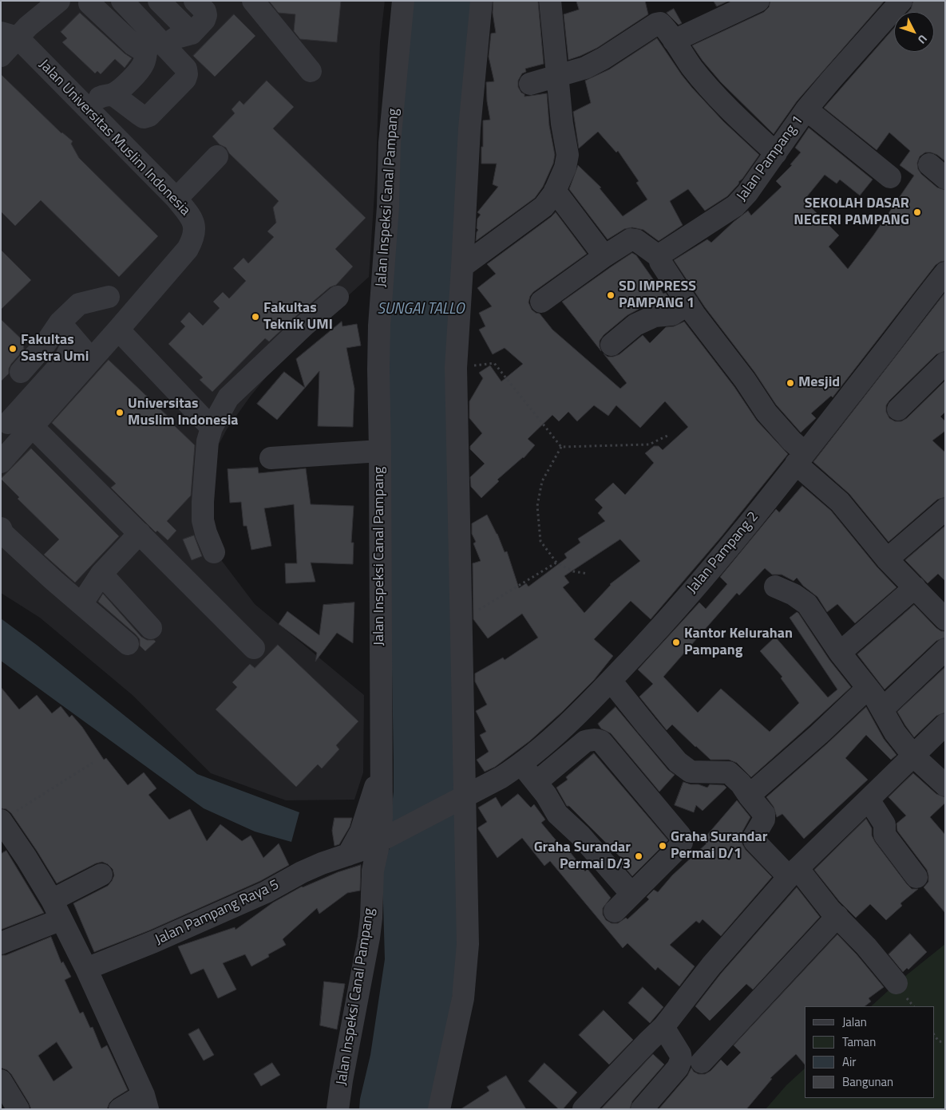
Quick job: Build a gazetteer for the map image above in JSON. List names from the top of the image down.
{
  "streets": {
    "street": [
      "Jalan Universitas Muslim Indonesia",
      "Jalan Pampang 1",
      "Jalan Inspeksi Canal Pampang",
      "Jalan Pampang 2",
      "Jalan Pampang Raya 5"
    ]
  },
  "crossings": [
    ["Jalan Inspeksi Canal Pampang", "Jalan Pampang 2"],
    ["Jalan Inspeksi Canal Pampang", "Jalan Pampang Raya 5"],
    ["Jalan Pampang 2", "Jalan Pampang Raya 5"]
  ],
  "water": ["SUNGAI TALLO"],
  "places": [
    "SEKOLAH DASAR NEGERI PAMPANG",
    "SD IMPRESS PAMPANG 1",
    "Fakultas Teknik UMI",
    "Fakultas Sastra Umi",
    "Mesjid",
    "Universitas Muslim Indonesia",
    "Kantor Kelurahan Pampang",
    "Graha Surandar Permai D/1",
    "Graha Surandar Permai D/3"
  ],
  "legend": [
    "Jalan",
    "Taman",
    "Air",
    "Bangunan"
  ],
  "north": "bottom right"
}
